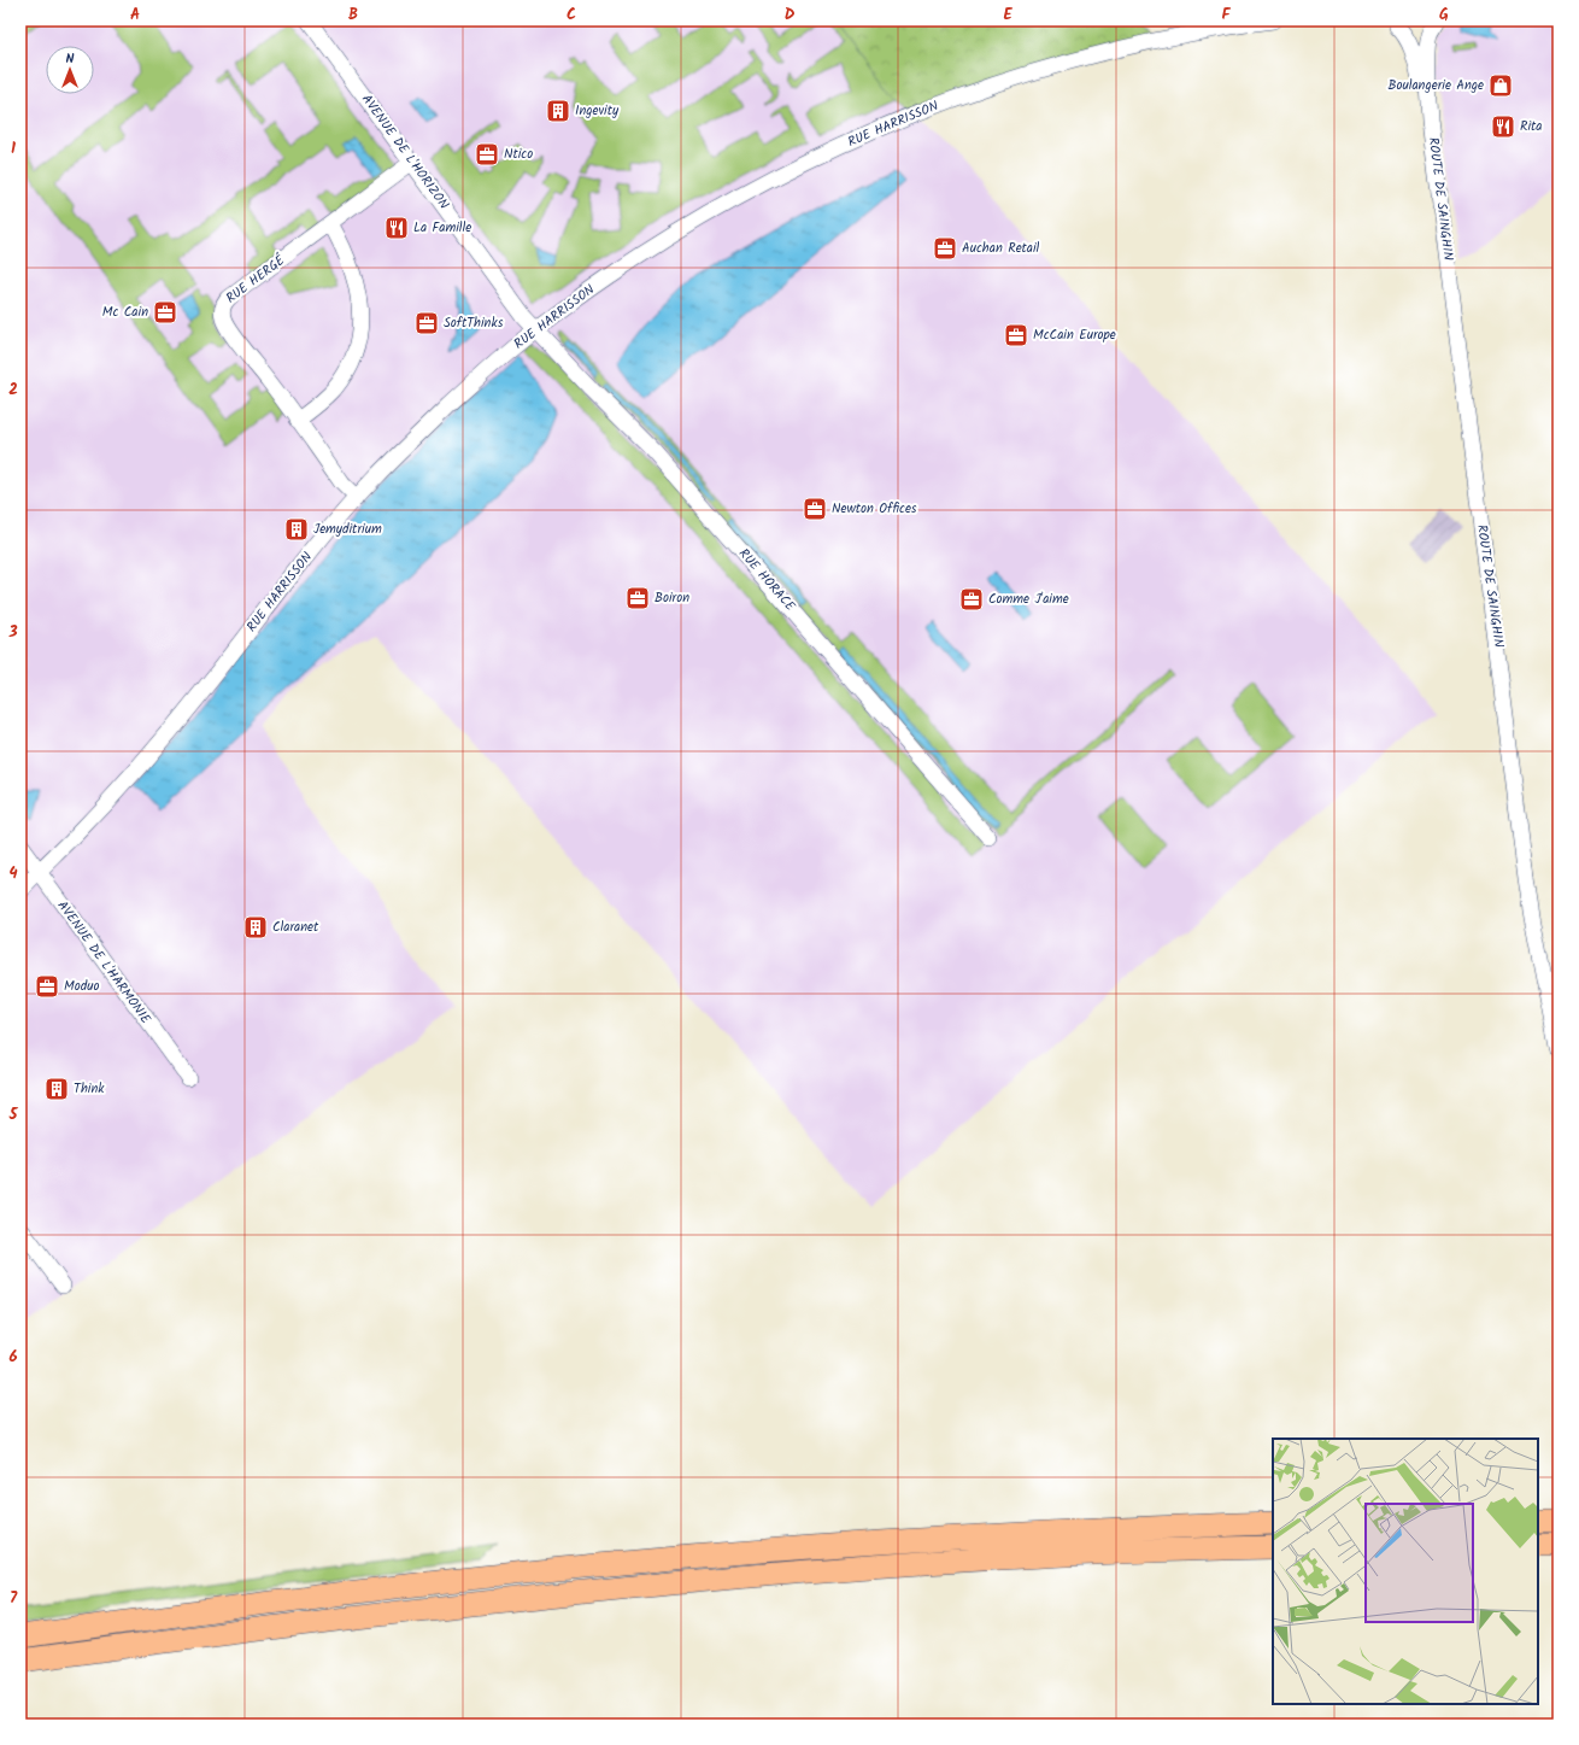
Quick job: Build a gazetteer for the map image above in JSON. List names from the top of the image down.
{
  "streets": {
    "street": [
      "RUE HARRISSON",
      "AVENUE DE L'HORIZON",
      "ROUTE DE SAINGHIN",
      "RUE HERGÉ",
      "RUE HORACE",
      "AVENUE DE L'HARMONIE"
    ]
  },
  "crossings": [
    ["RUE HARRISSON", "AVENUE DE L'HORIZON"],
    ["RUE HARRISSON", "RUE HERGÉ"],
    ["RUE HARRISSON", "RUE HORACE"],
    ["RUE HARRISSON", "AVENUE DE L'HARMONIE"],
    ["AVENUE DE L'HORIZON", "RUE HERGÉ"],
    ["AVENUE DE L'HORIZON", "RUE HORACE"]
  ],
  "places": {
    "shop": ["Boulangerie Ange"],
    "building": [
      "Ingevity",
      "Jemyditrium",
      "Claranet",
      "Think"
    ],
    "restaurant": ["Rita", "La Famille"],
    "office": [
      "Ntico",
      "Auchan Retail",
      "Mc Cain",
      "SoftThinks",
      "McCain Europe",
      "Newton Offices",
      "Boiron",
      "Comme J'aime",
      "Moduo"
    ]
  },
  "north": "top",
  "grid": {
    "columns": [
      "A",
      "B",
      "C",
      "D",
      "E",
      "F",
      "G"
    ],
    "rows": [
      "1",
      "2",
      "3",
      "4",
      "5",
      "6",
      "7"
    ]
  }
}
